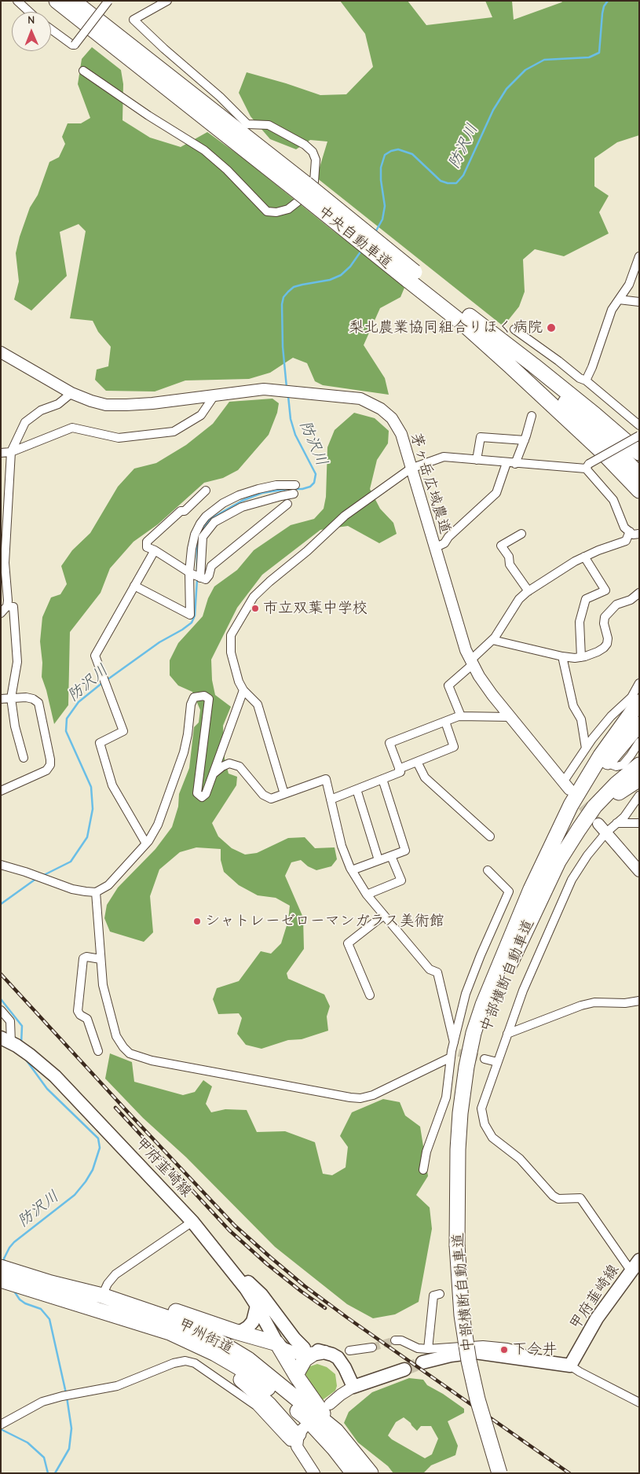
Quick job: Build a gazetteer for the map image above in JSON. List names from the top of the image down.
{
  "streets": {
    "highway": ["中央自動車道", "中部横断自動車道", "甲州街道"],
    "main road": ["甲府韮崎線"],
    "street": ["茅ヶ岳広域農道"]
  },
  "water": ["防沢川"],
  "places": [
    "梨北農業協同組合りほく病院",
    "市立双葉中学校",
    "シャトレーゼローマンガラス美術館",
    "下今井"
  ],
  "north": "top"
}
